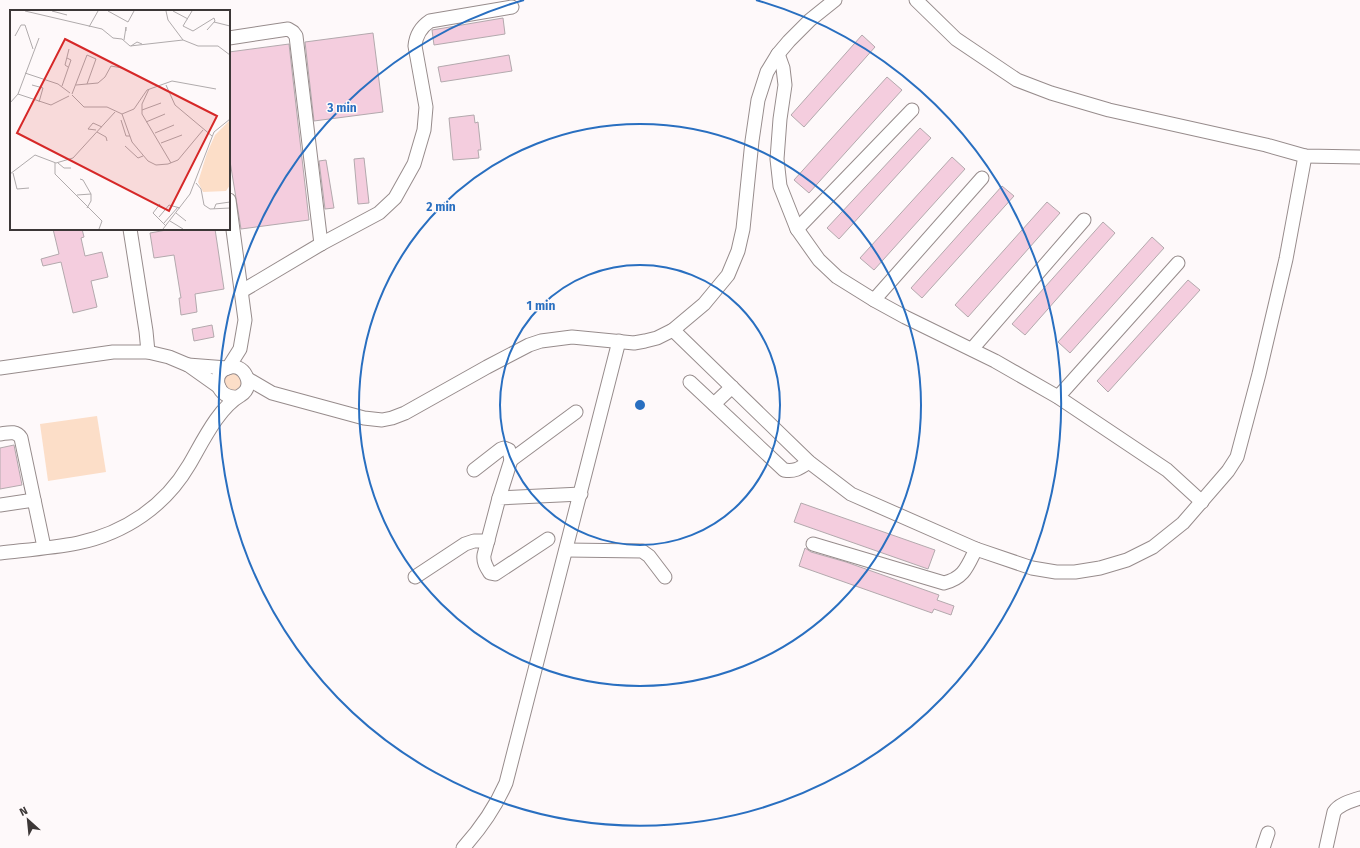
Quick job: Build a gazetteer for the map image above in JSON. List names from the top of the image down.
{
  "north": "top left",
  "rings": ["3 min", "2 min", "1 min"]
}
